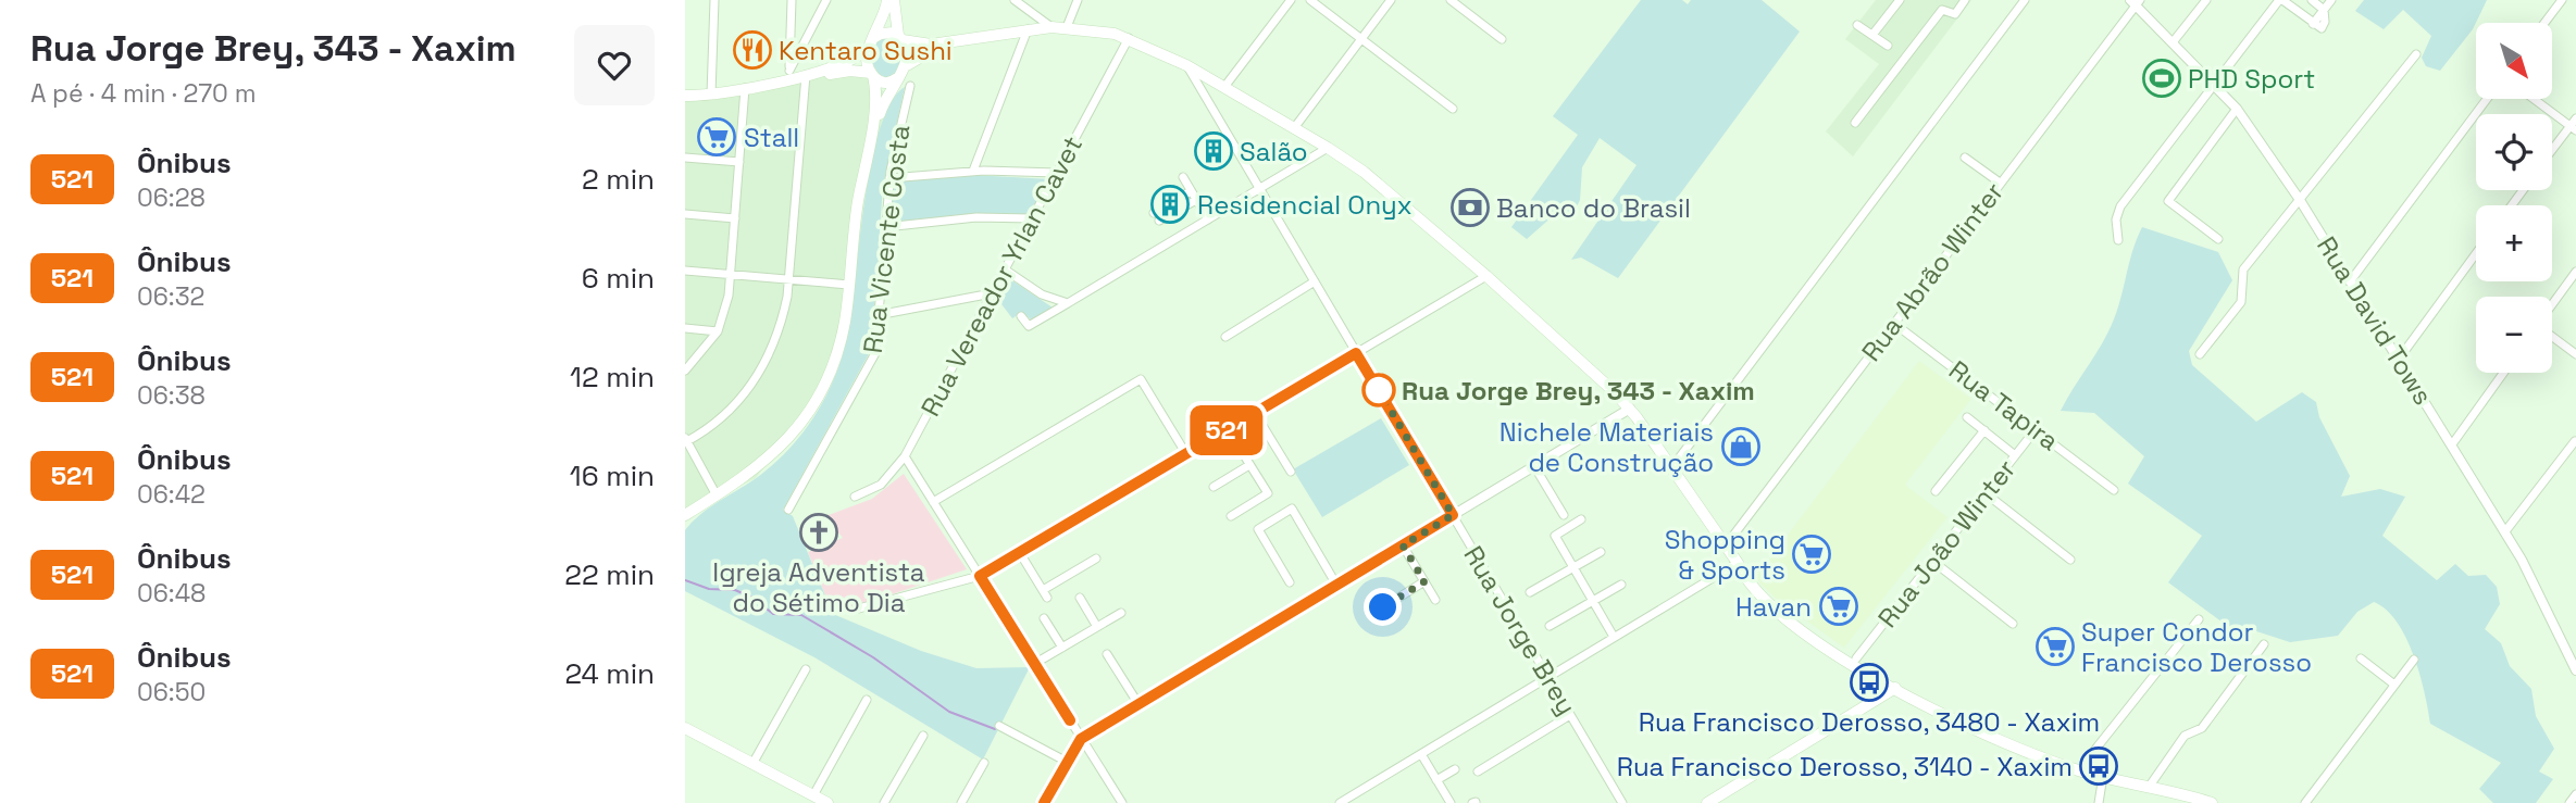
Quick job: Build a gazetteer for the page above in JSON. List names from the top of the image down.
{
  "streets": {
    "street": [
      "Rua Vicente Costa",
      "Rua Abrão Winter",
      "Rua Vereador Yrlan Cavet",
      "Rua David Tows",
      "Rua Tapira",
      "Rua João Winter",
      "Rua Jorge Brey"
    ]
  },
  "crossings": [
    ["Rua Abrão Winter", "Rua David Tows"],
    ["Rua Abrão Winter", "Rua Tapira"],
    ["Rua Tapira", "Rua João Winter"]
  ],
  "places": {
    "restaurant": ["Kentaro Sushi"],
    "sports": ["PHD Sport"],
    "supermarket": [
      "Stall",
      "Shopping & Sports",
      "Havan",
      "Super Condor Francisco Derosso"
    ],
    "building": ["Salão", "Residencial Onyx"],
    "bank": ["Banco do Brasil"],
    "other": ["Rua Jorge Brey, 343 - Xaxim"],
    "shop": ["Nichele Materiais de Construção"],
    "church": ["Igreja Adventista do Sétimo Dia"],
    "bus stop": ["Rua Francisco Derosso, 3480 - Xaxim", "Rua Francisco Derosso, 3140 - Xaxim"]
  },
  "lines": ["bus line 521"],
  "north": "bottom right",
  "page": {
    "heading": ["Rua Jorge Brey, 343 - Xaxim", "A pé · 4 min · 270 m"],
    "on_map": "521",
    "map_buttons": ["+", "−"],
    "list": [
      {
        "mark": "521",
        "name": "Ônibus",
        "note": "06:28",
        "value": "2 min"
      },
      {
        "mark": "521",
        "name": "Ônibus",
        "note": "06:32",
        "value": "6 min"
      },
      {
        "mark": "521",
        "name": "Ônibus",
        "note": "06:38",
        "value": "12 min"
      },
      {
        "mark": "521",
        "name": "Ônibus",
        "note": "06:42",
        "value": "16 min"
      },
      {
        "mark": "521",
        "name": "Ônibus",
        "note": "06:48",
        "value": "22 min"
      },
      {
        "mark": "521",
        "name": "Ônibus",
        "note": "06:50",
        "value": "24 min"
      }
    ]
  }
}
